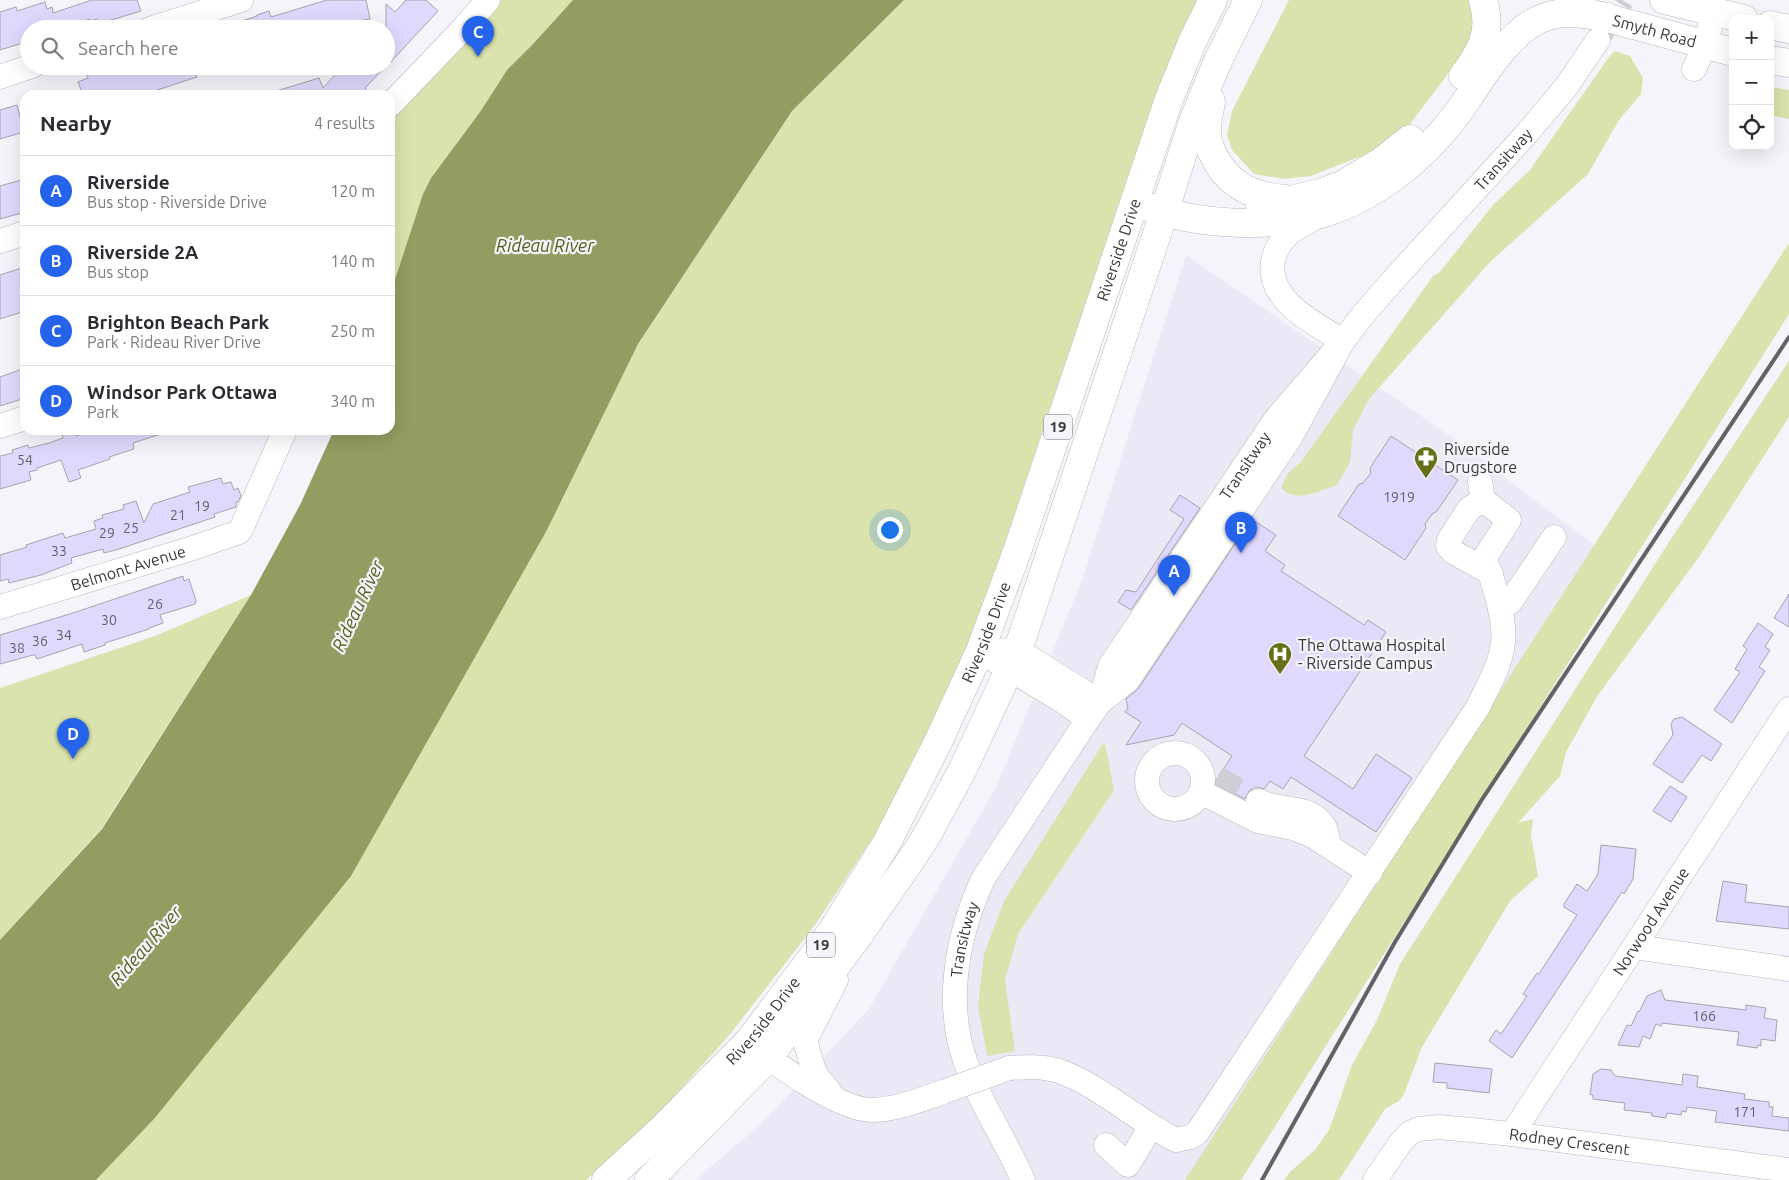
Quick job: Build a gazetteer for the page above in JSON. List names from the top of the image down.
{
  "streets": {
    "main road": ["Smyth Road", "Riverside Drive", "19"],
    "street": [
      "Transitway",
      "Belmont Avenue",
      "Norwood Avenue",
      "Rodney Crescent"
    ]
  },
  "crossings": [
    ["Smyth Road", "Transitway"],
    ["Norwood Avenue", "Rodney Crescent"]
  ],
  "water": ["Rideau River"],
  "places": {
    "pharmacy": ["Riverside Drugstore"],
    "hospital": ["The Ottawa Hospital - Riverside Campus"]
  },
  "house_numbers": [
    "54",
    "1919",
    "19",
    "21",
    "25",
    "29",
    "33",
    "26",
    "30",
    "34",
    "36",
    "38",
    "166",
    "171"
  ],
  "page": {
    "map_buttons": ["+", "−"],
    "pins": [
      "C",
      "B",
      "A",
      "D"
    ],
    "search": "Search here",
    "heading": ["Nearby", "4 results"],
    "list": [
      {
        "mark": "A",
        "name": "Riverside",
        "note": "Bus stop · Riverside Drive",
        "value": "120 m"
      },
      {
        "mark": "B",
        "name": "Riverside 2A",
        "note": "Bus stop",
        "value": "140 m"
      },
      {
        "mark": "C",
        "name": "Brighton Beach Park",
        "note": "Park · Rideau River Drive",
        "value": "250 m"
      },
      {
        "mark": "D",
        "name": "Windsor Park Ottawa",
        "note": "Park",
        "value": "340 m"
      }
    ]
  }
}
